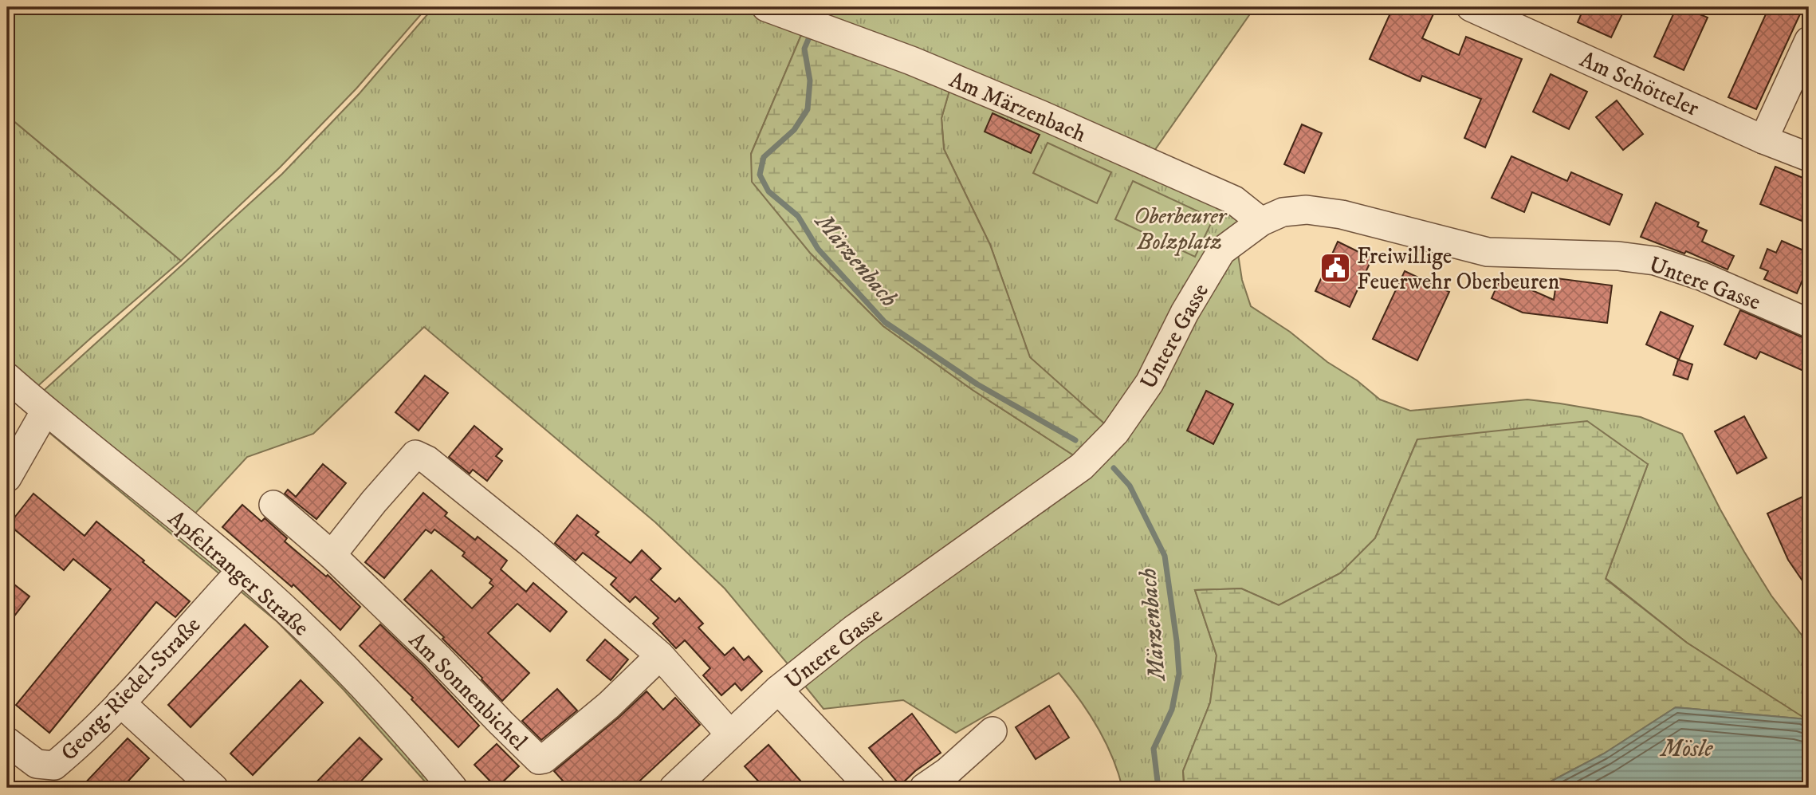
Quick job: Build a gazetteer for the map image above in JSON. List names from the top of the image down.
{
  "streets": {
    "street": [
      "Am Schötteler",
      "Am Märzenbach",
      "Untere Gasse",
      "Apfeltranger Straße",
      "Georg-Riedel-Straße",
      "Am Sonnenbichel"
    ]
  },
  "crossings": [
    ["Am Märzenbach", "Untere Gasse"],
    ["Apfeltranger Straße", "Georg-Riedel-Straße"]
  ],
  "water": ["Märzenbach", "Mösle"],
  "parks": ["Oberbeurer Bolzplatz"],
  "places": {
    "public building": ["Freiwillige Feuerwehr Oberbeuren"]
  }
}
